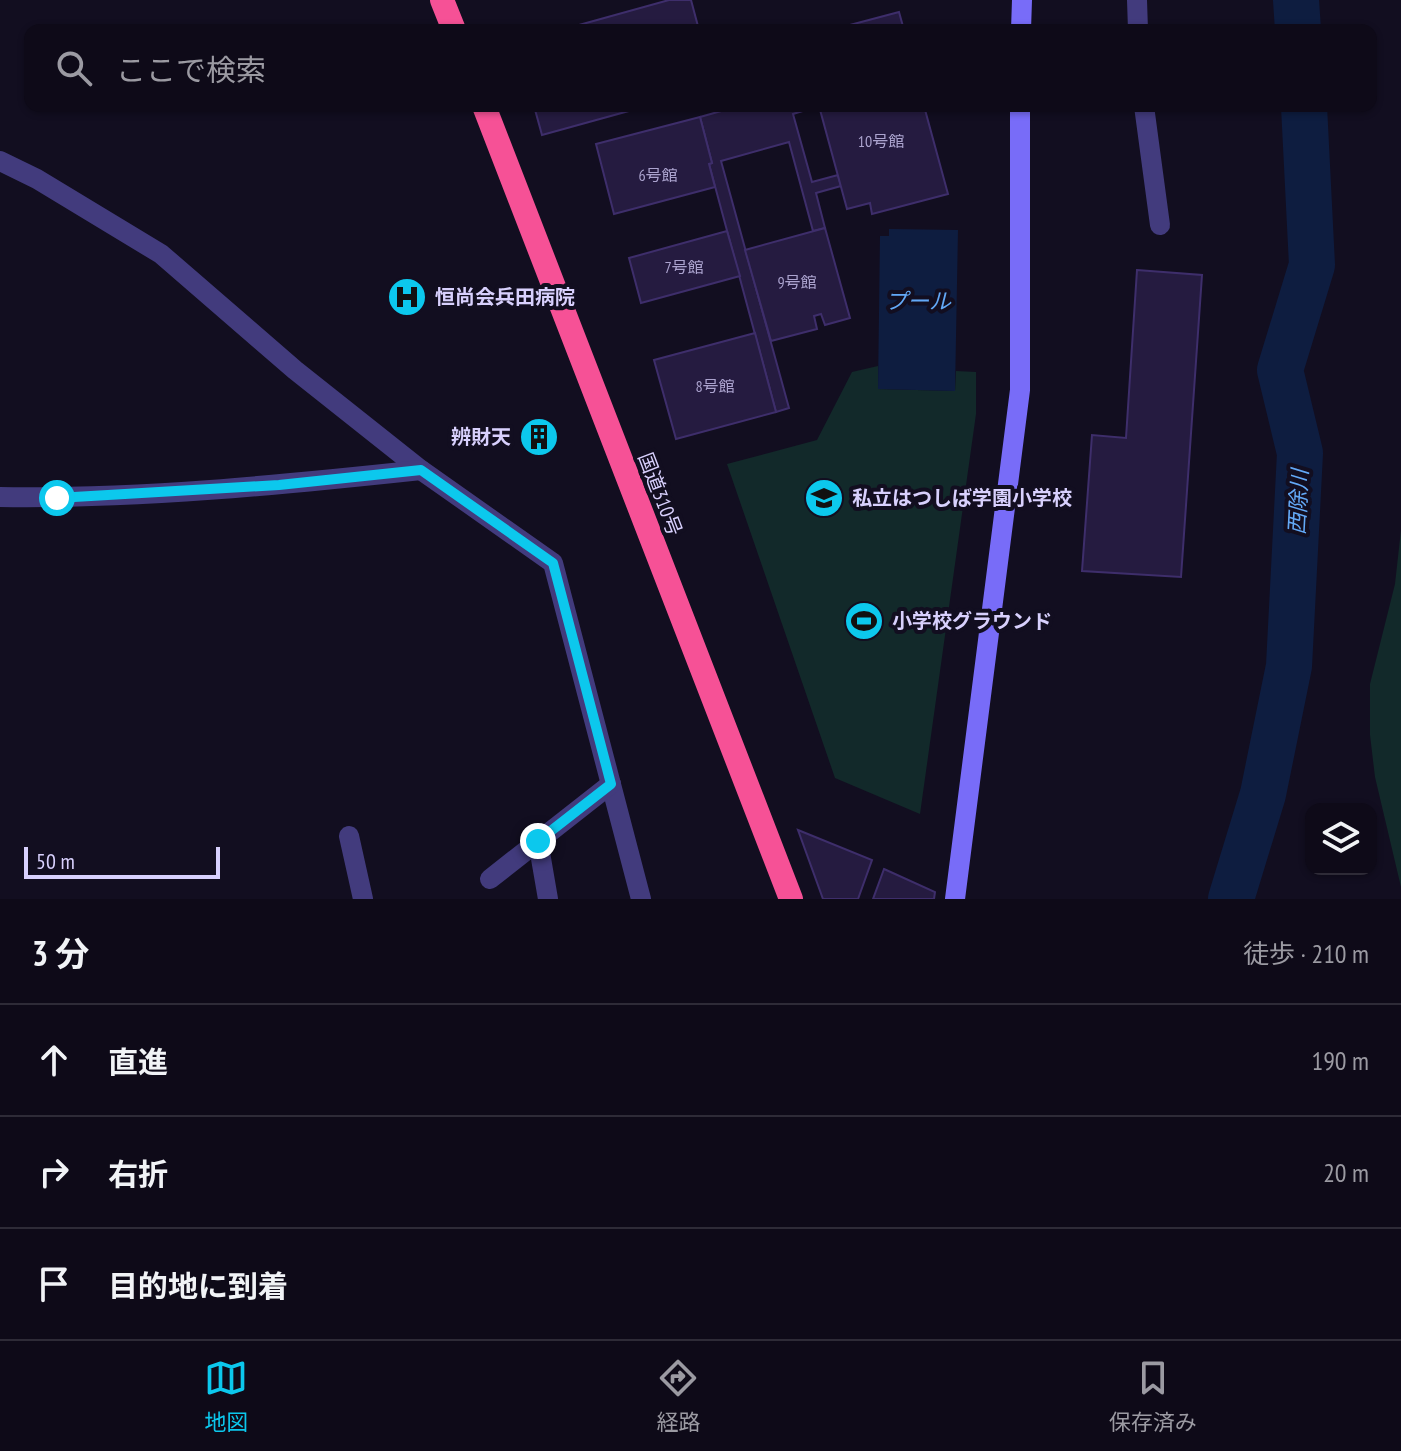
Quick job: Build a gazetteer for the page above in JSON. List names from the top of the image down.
{
  "streets": {
    "highway": ["国道310号"]
  },
  "water": ["プール", "西除川"],
  "places": {
    "hospital": ["恒尚会兵田病院"],
    "building": ["辨財天"],
    "school or university": ["私立はつしば学園小学校"],
    "sports": ["小学校グラウンド"]
  },
  "house_numbers": [
    "10号館",
    "6号館",
    "7号館",
    "9号館",
    "8号館"
  ],
  "scale_bar": "50 m",
  "page": {
    "search": "ここで検索",
    "scale": "50 m",
    "heading": ["3 分", "徒歩 · 210 m"],
    "list": [
      ["直進", "190 m"],
      ["右折", "20 m"],
      "目的地に到着"
    ],
    "nav": ["地図", "経路", "保存済み"]
  }
}
